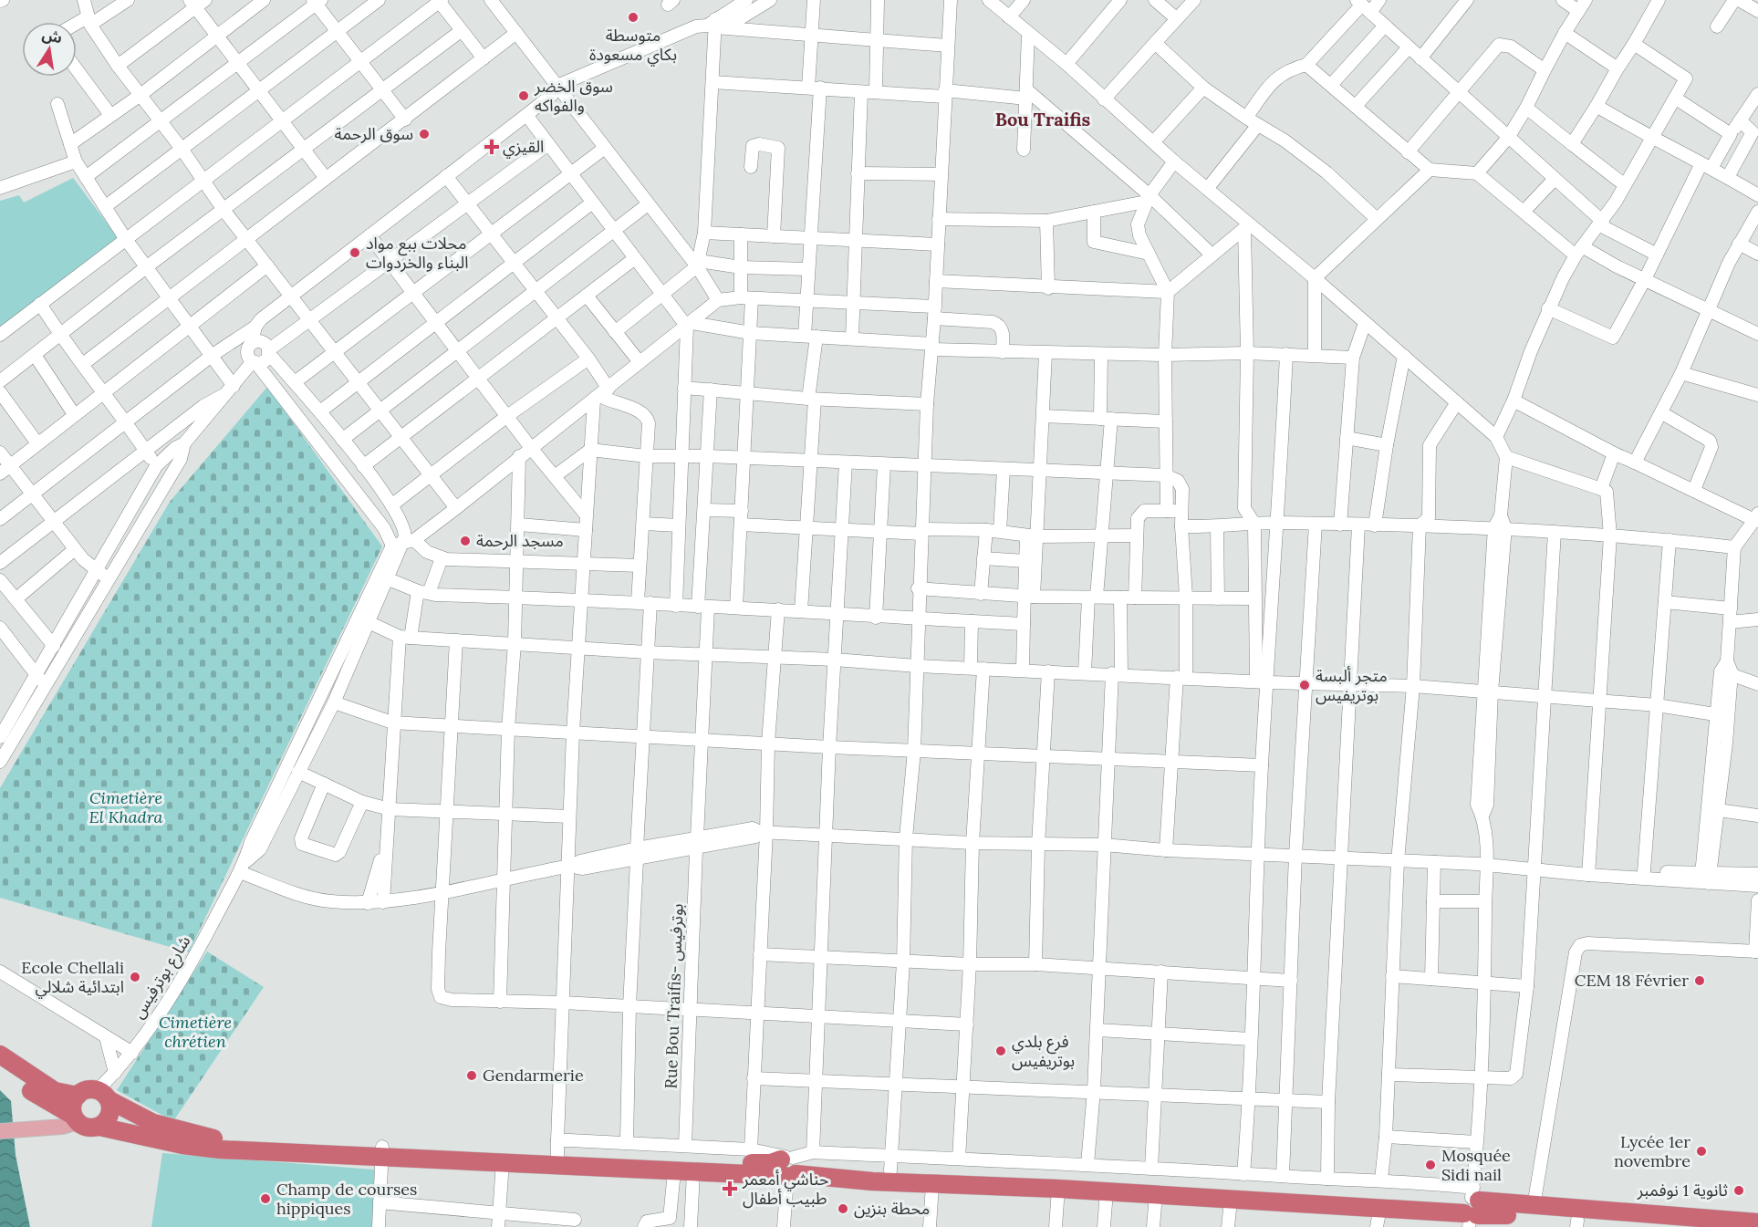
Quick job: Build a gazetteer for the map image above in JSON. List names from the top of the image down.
{
  "streets": {
    "street": ["شارع بوترفيس", "Rue Bou Traifis- بوترفيس"]
  },
  "districts": ["Bou Traifis"],
  "parks": ["Cimetière El Khadra", "Cimetière chrétien"],
  "places": {
    "other": [
      "متوسطة بكاي مسعودة",
      "سوق الخضر والفواكه",
      "سوق الرحمة",
      "محلات ببع مواد البناء والخردوات",
      "مسجد الرحمة",
      "متجر ألبسة بوتريفيس",
      "Ecole Chellali ابتدائية شلالي",
      "CEM 18 Février",
      "فرع بلدي بوتريفيس",
      "Gendarmerie",
      "Lycée 1er novembre",
      "Mosquée Sidi nail",
      "ثانوية 1 نوفمبر",
      "Champ de courses hippiques",
      "محطة بنزين"
    ],
    "health": ["القيزي", "حناشي أمعمر طبيب أطفال"]
  },
  "north": "top"
}
